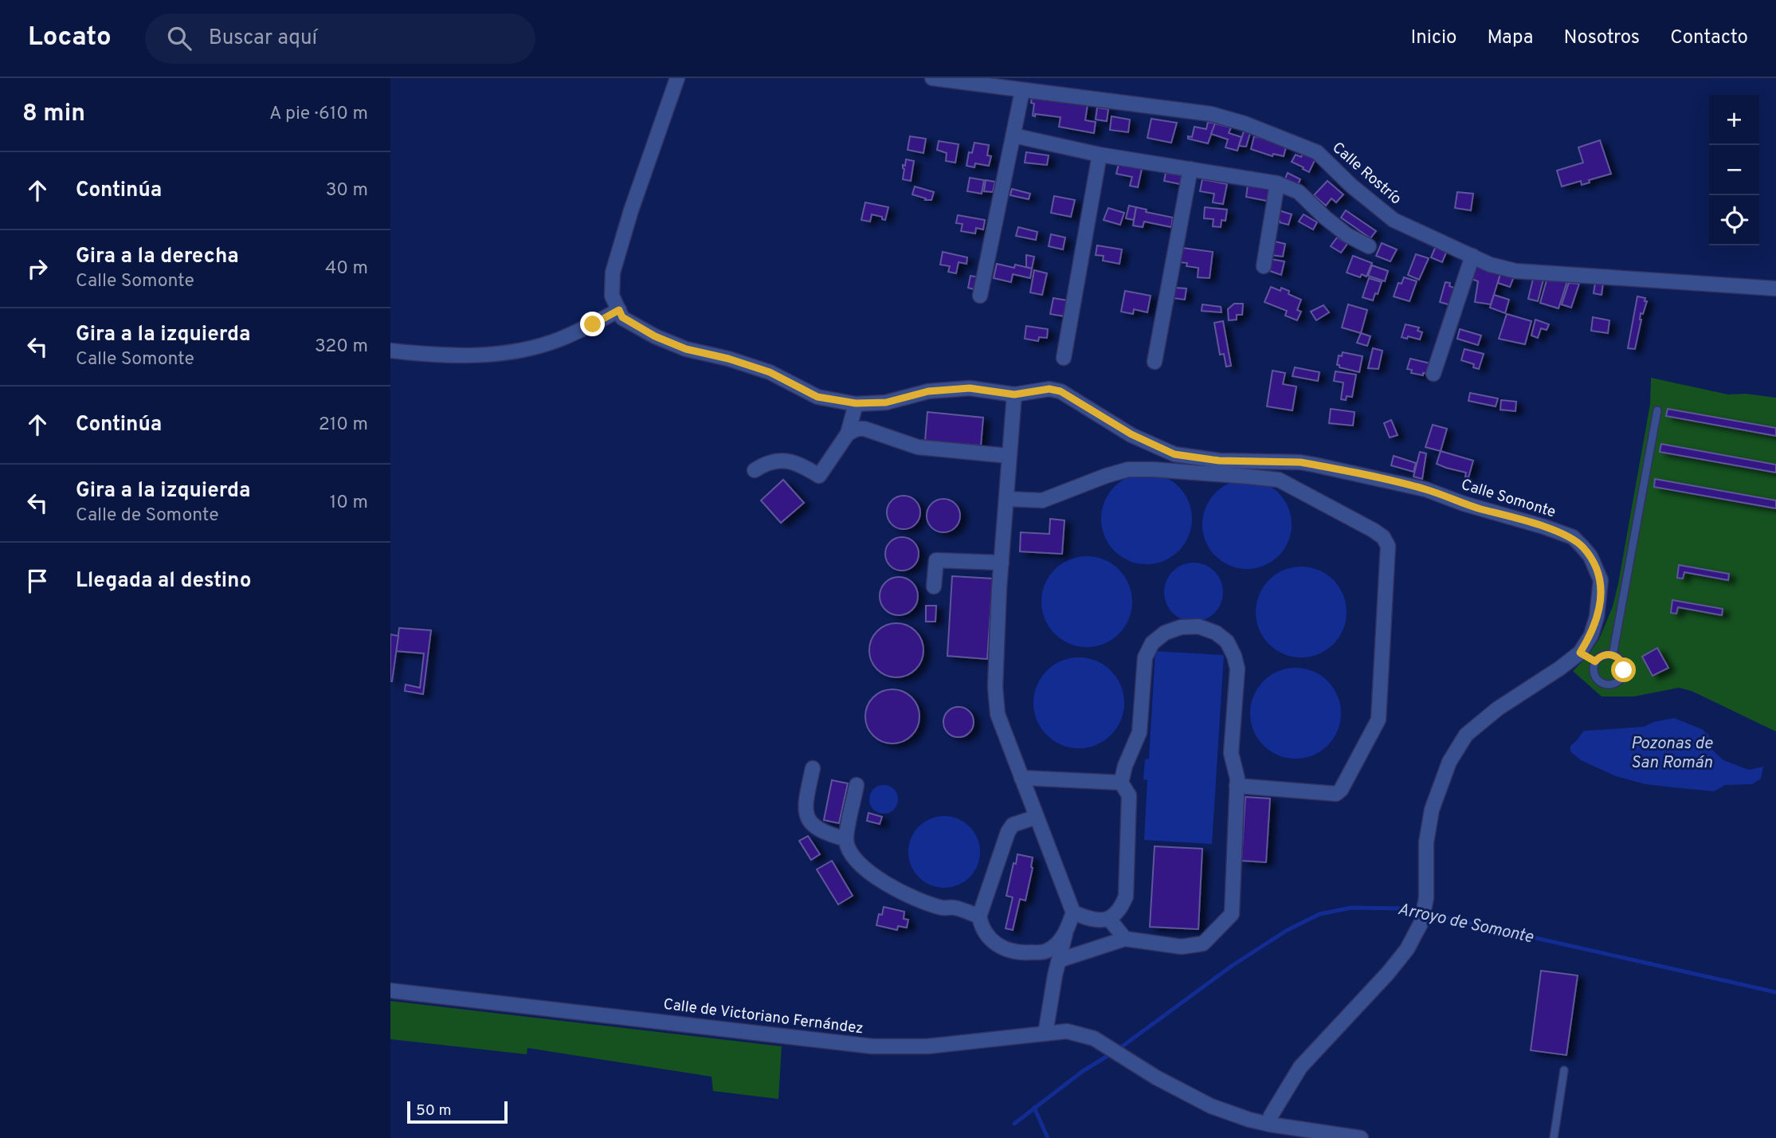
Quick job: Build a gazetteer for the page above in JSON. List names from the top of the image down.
{
  "streets": {
    "street": ["Calle Rostrío", "Calle Somonte", "Calle de Victoriano Fernández"]
  },
  "crossings": [
    ["Calle Somonte", "Calle de Victoriano Fernández"]
  ],
  "water": ["Pozonas de San Román", "Arroyo de Somonte"],
  "scale_bar": "50 m",
  "page": {
    "header": "Locato",
    "search": "Buscar aquí",
    "nav": [
      "Inicio",
      "Mapa",
      "Nosotros",
      "Contacto"
    ],
    "heading": ["8 min", "A pie · 610 m"],
    "map_buttons": ["+", "−"],
    "list": [
      ["Continúa", "30 m"],
      ["Gira a la derecha", "Calle Somonte", "40 m"],
      ["Gira a la izquierda", "Calle Somonte", "320 m"],
      ["Continúa", "210 m"],
      ["Gira a la izquierda", "Calle de Somonte", "10 m"],
      "Llegada al destino"
    ],
    "scale": "50 m"
  }
}
